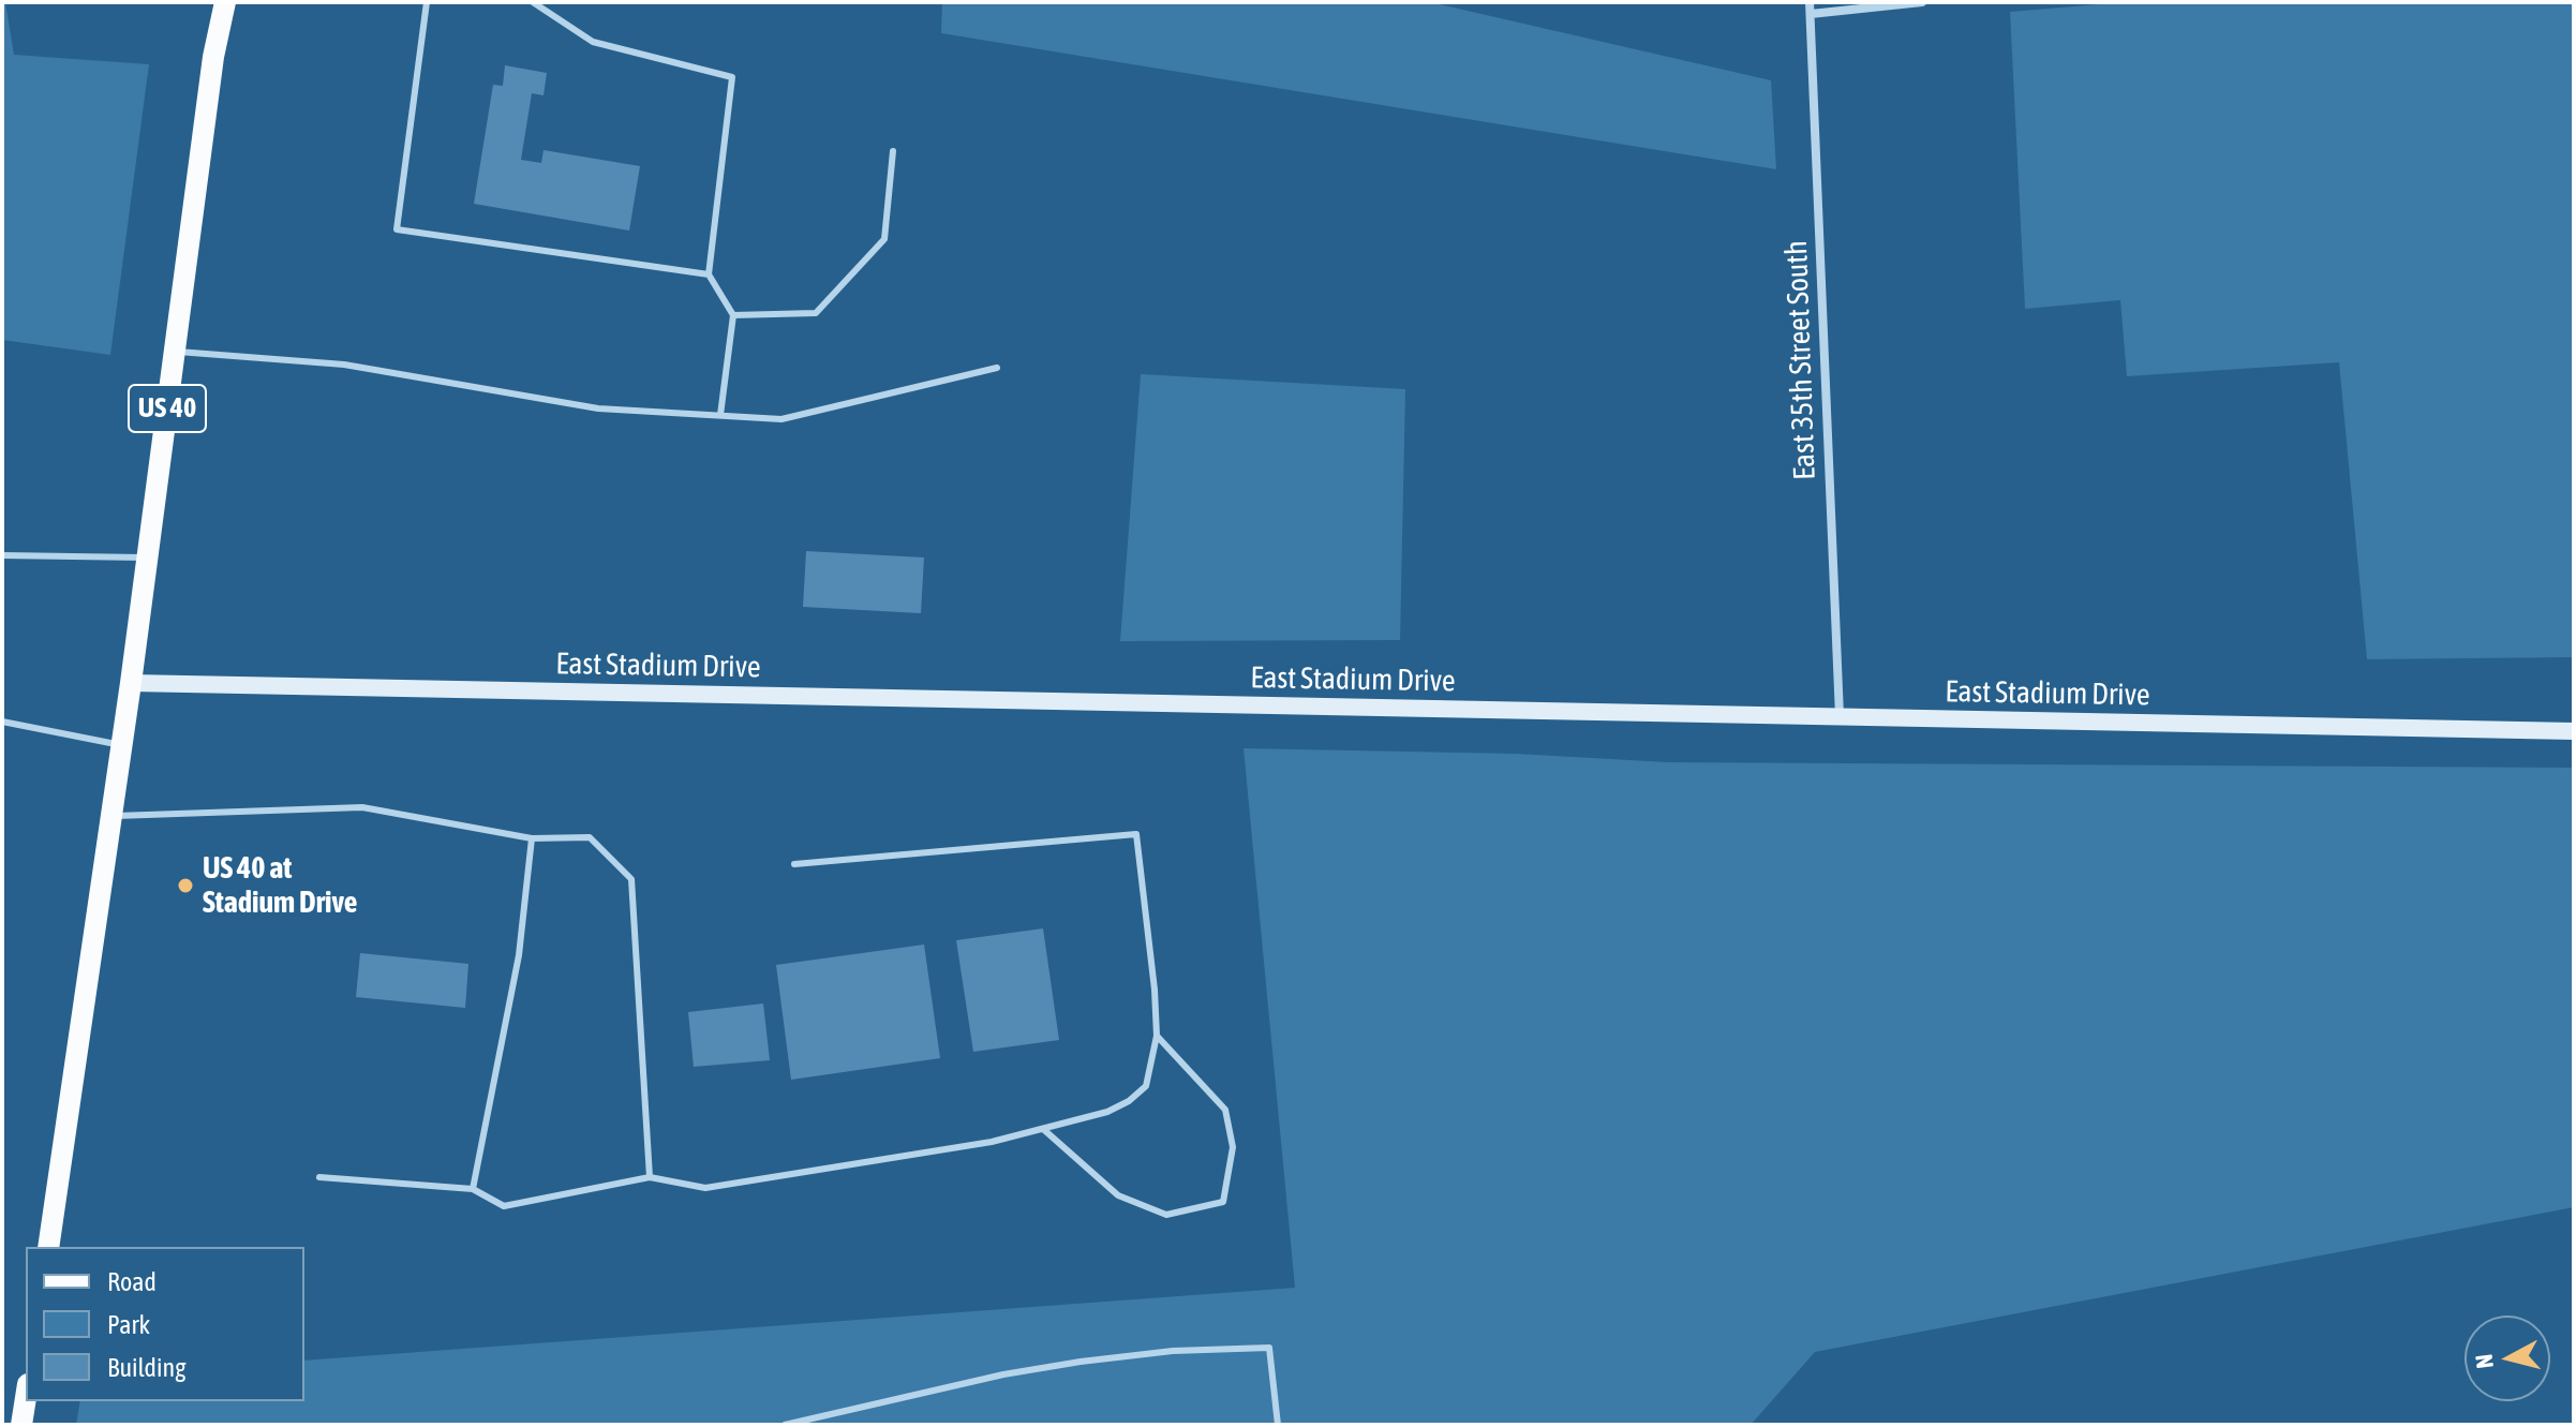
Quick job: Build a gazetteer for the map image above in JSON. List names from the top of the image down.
{
  "streets": {
    "main road": ["US 40", "East Stadium Drive"],
    "street": ["East 35th Street South"]
  },
  "crossings": [
    ["East 35th Street South", "East Stadium Drive"],
    ["US 40", "East Stadium Drive"]
  ],
  "places": ["US 40 at Stadium Drive"],
  "legend": ["Road", "Park", "Building"],
  "north": "left"
}
